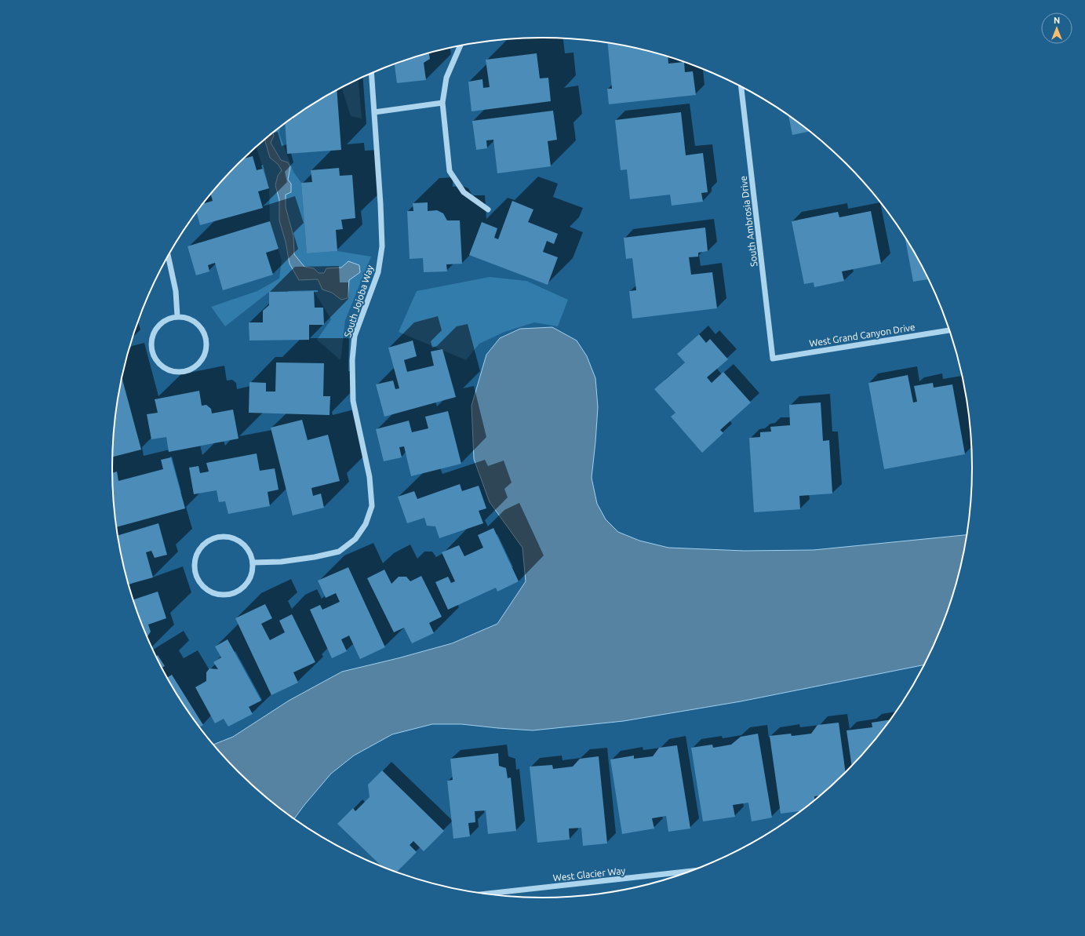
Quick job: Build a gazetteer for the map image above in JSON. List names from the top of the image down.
{
  "streets": {
    "street": [
      "South Ambrosia Drive",
      "South Jojoba Way",
      "West Grand Canyon Drive",
      "West Glacier Way"
    ]
  },
  "crossings": [
    ["South Ambrosia Drive", "West Grand Canyon Drive"]
  ],
  "north": "top"
}
